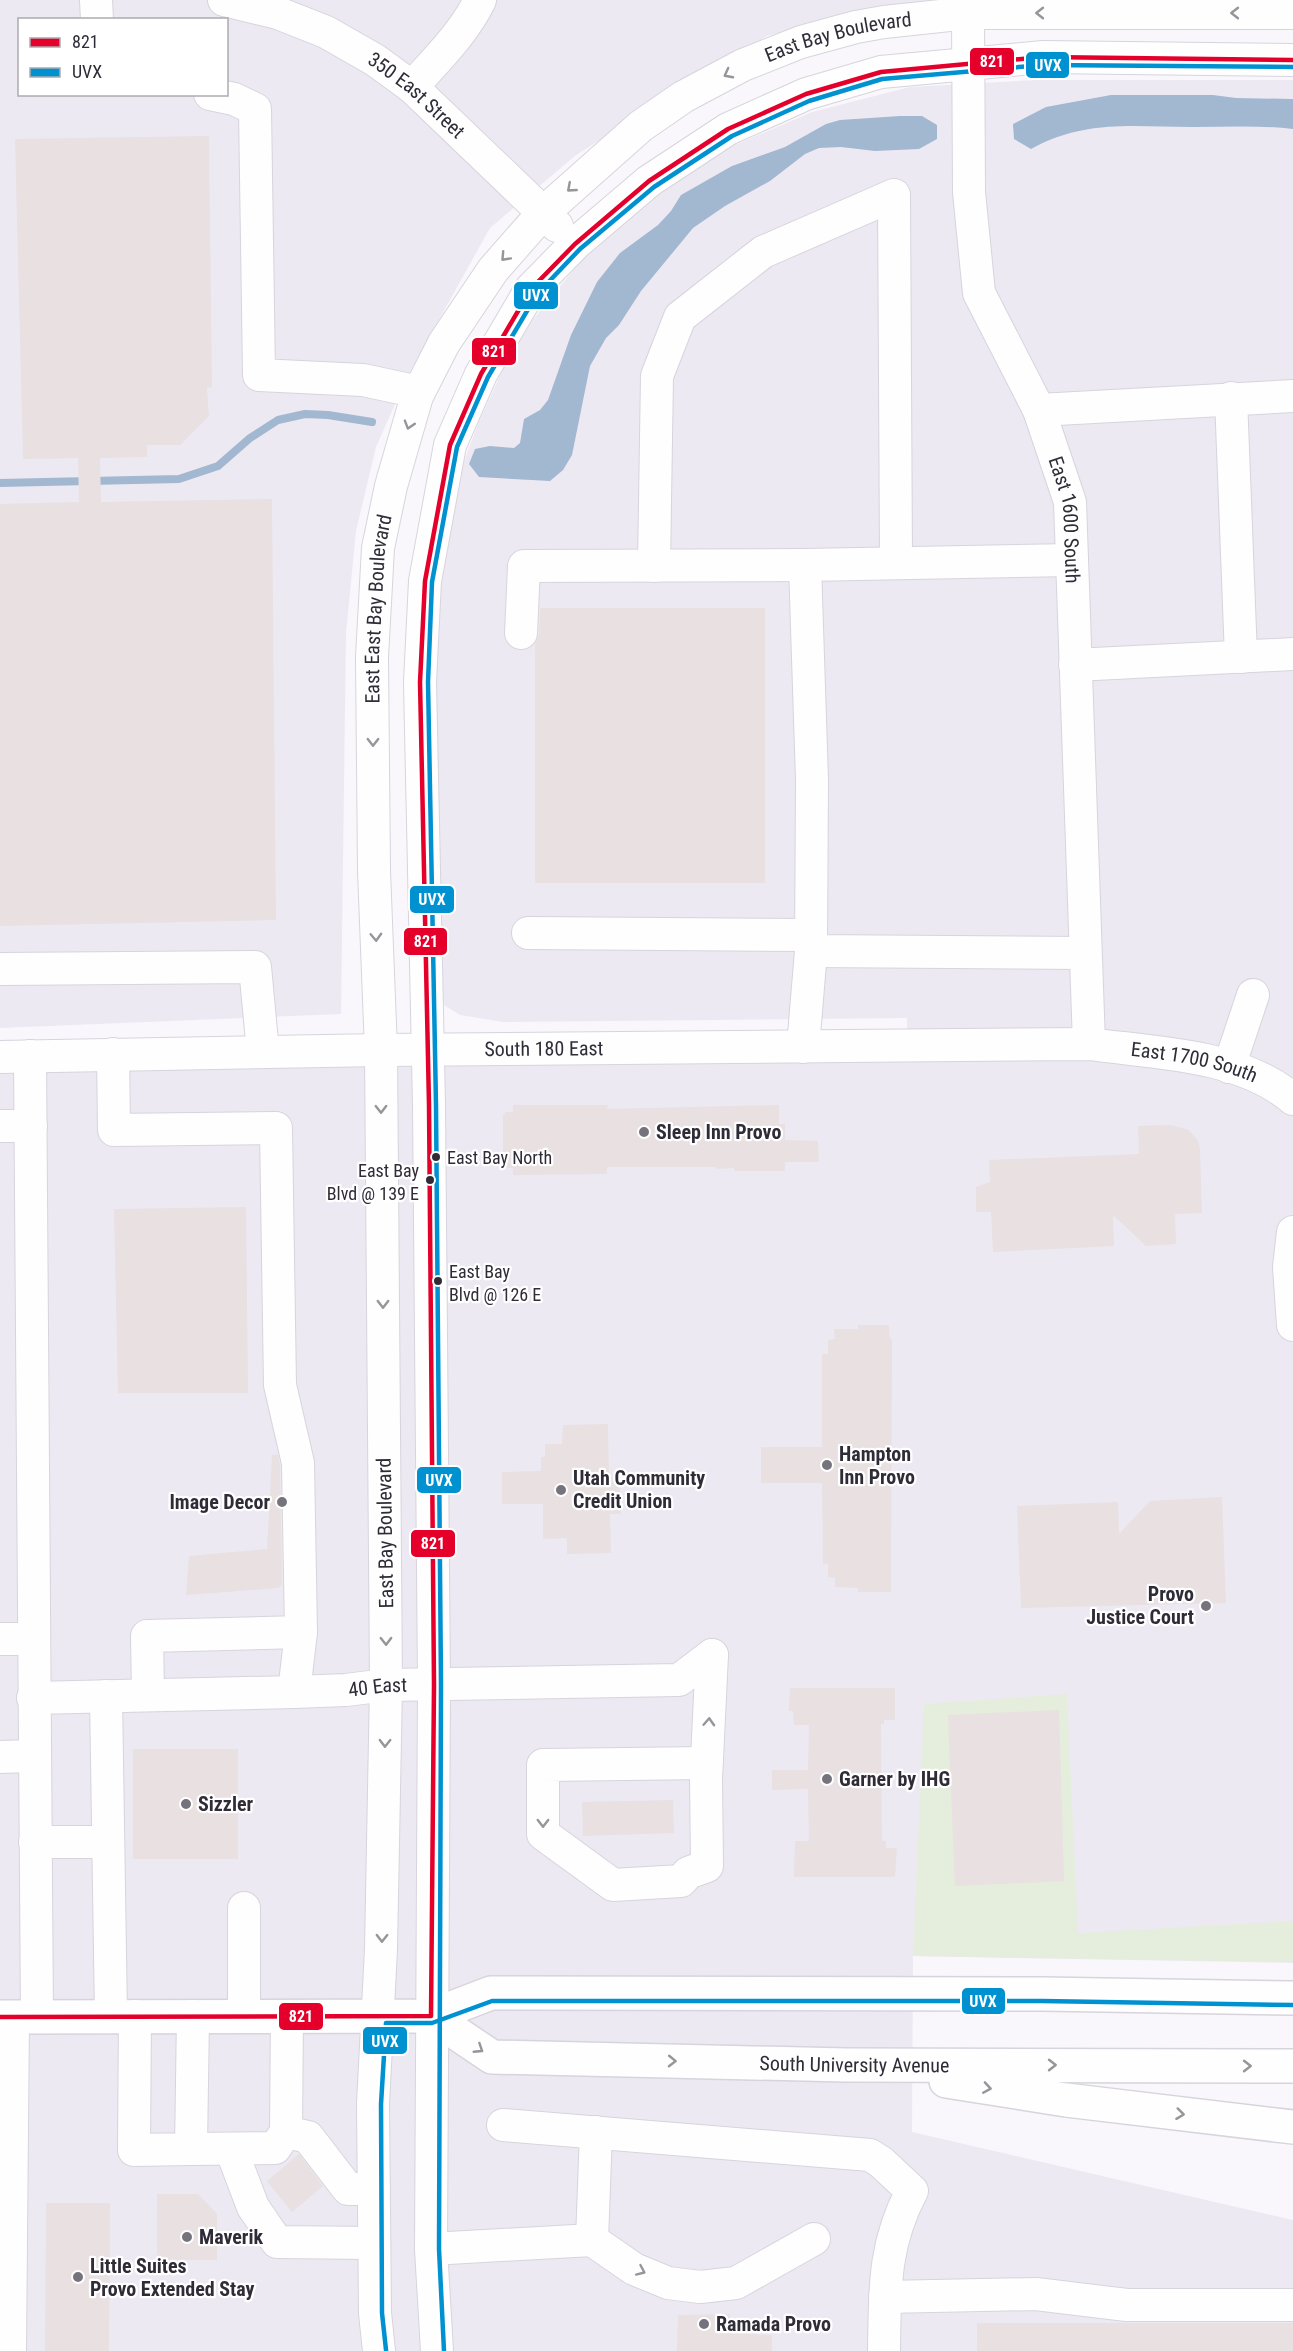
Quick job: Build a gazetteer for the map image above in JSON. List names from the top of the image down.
{
  "streets": {
    "highway": ["South University Avenue"],
    "street": [
      "East Bay Boulevard",
      "350 East Street",
      "East 1600 South",
      "East East Bay Boulevard",
      "South 180 East",
      "East 1700 South",
      "40 East"
    ]
  },
  "crossings": [
    ["East Bay Boulevard", "350 East Street"],
    ["East Bay Boulevard", "East 1600 South"],
    ["East Bay Boulevard", "East East Bay Boulevard"],
    ["East Bay Boulevard", "South 180 East"],
    ["East Bay Boulevard", "40 East"],
    ["350 East Street", "East East Bay Boulevard"],
    ["East 1600 South", "South 180 East"],
    ["East 1600 South", "East 1700 South"],
    ["East East Bay Boulevard", "South 180 East"],
    ["South 180 East", "East 1700 South"]
  ],
  "places": [
    "Sleep Inn Provo",
    "East Bay North",
    "East Bay Blvd @ 139 E",
    "East Bay Blvd @ 126 E",
    "Hampton Inn Provo",
    "Utah Community Credit Union",
    "Image Decor",
    "Provo Justice Court",
    "Garner by IHG",
    "Sizzler",
    "Maverik",
    "Little Suites Provo Extended Stay",
    "Ramada Provo"
  ],
  "lines": ["transit line 821", "transit line UVX"],
  "legend": ["821", "UVX"]
}
